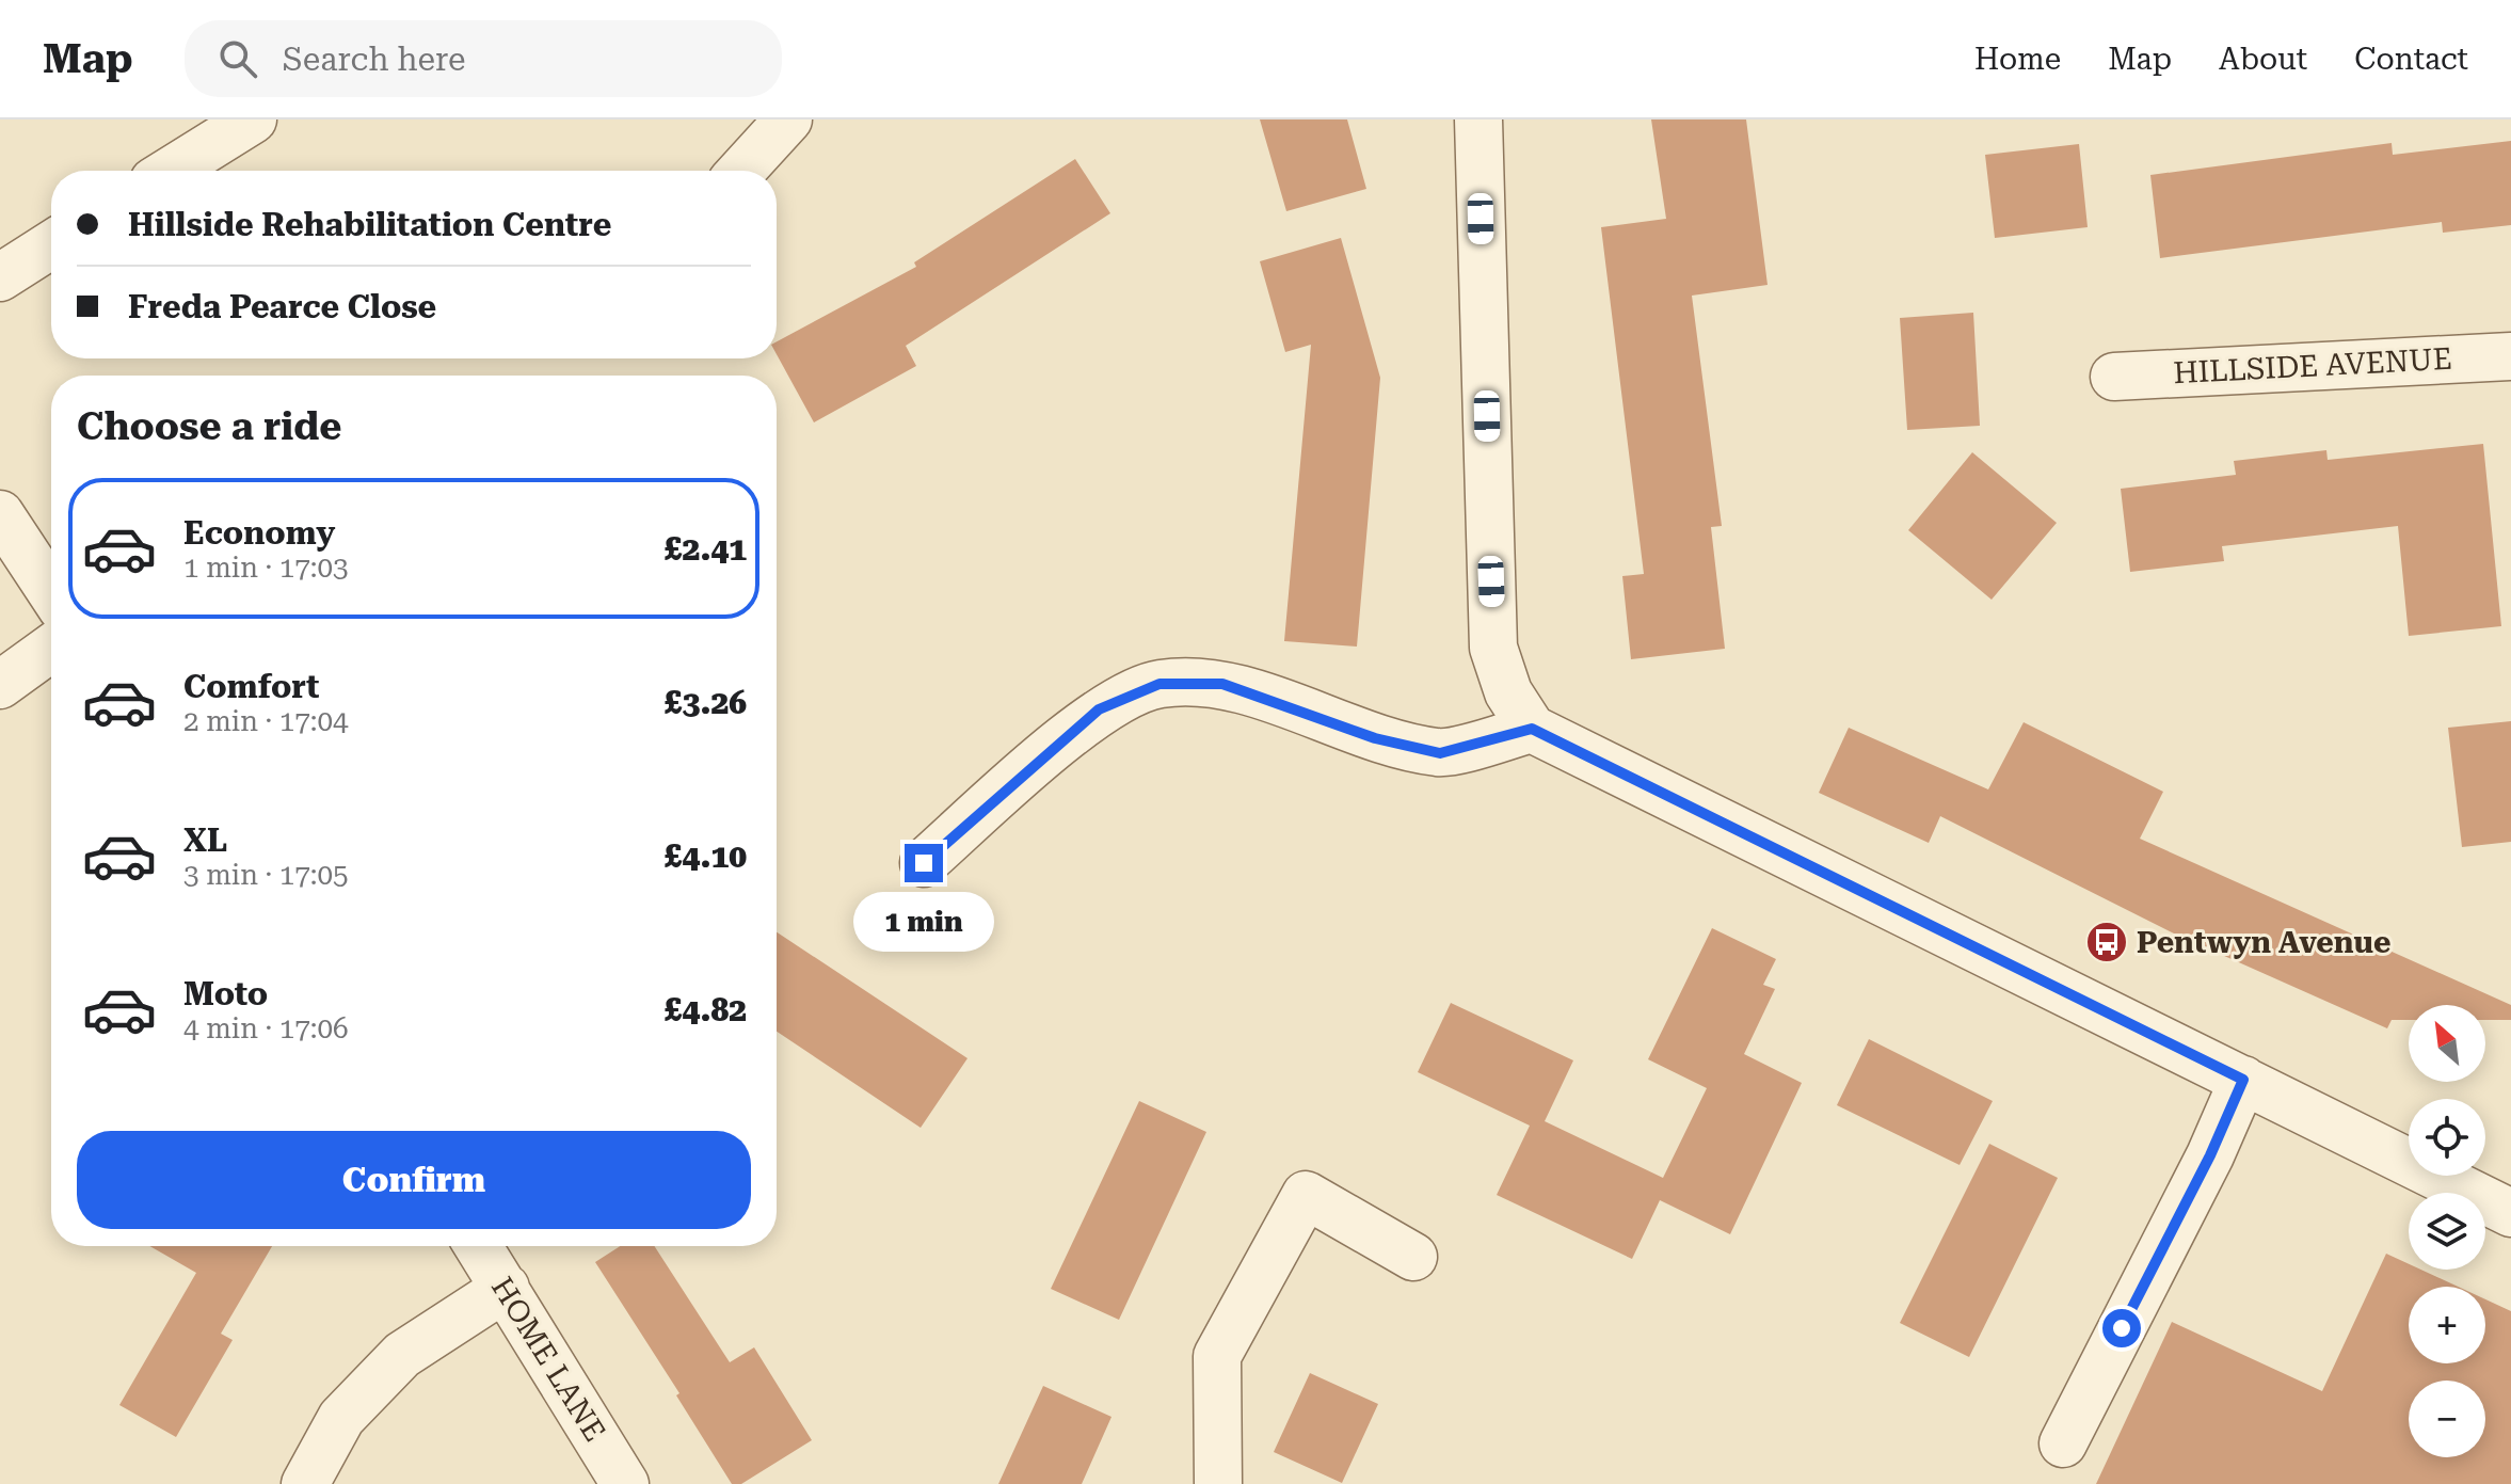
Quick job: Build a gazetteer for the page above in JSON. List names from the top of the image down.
{
  "streets": {
    "street": ["HILLSIDE AVENUE", "HOME LANE"]
  },
  "places": {
    "bus stop": ["Pentwyn Avenue"]
  },
  "north": "top left",
  "page": {
    "header": "Map",
    "search": "Search here",
    "nav": [
      "Home",
      "Map",
      "About",
      "Contact"
    ],
    "banner": ["Hillside Rehabilitation Centre", "Freda Pearce Close"],
    "heading": "Choose a ride",
    "list": [
      {
        "name": "Economy",
        "note": "1 min · 17:03",
        "value": "£2.41"
      },
      {
        "name": "Comfort",
        "note": "2 min · 17:04",
        "value": "£3.26"
      },
      {
        "name": "XL",
        "note": "3 min · 17:05",
        "value": "£4.10"
      },
      {
        "name": "Moto",
        "note": "4 min · 17:06",
        "value": "£4.82"
      }
    ],
    "bubble": "1 min",
    "map_buttons": ["+", "−"],
    "buttons": "Confirm"
  }
}
